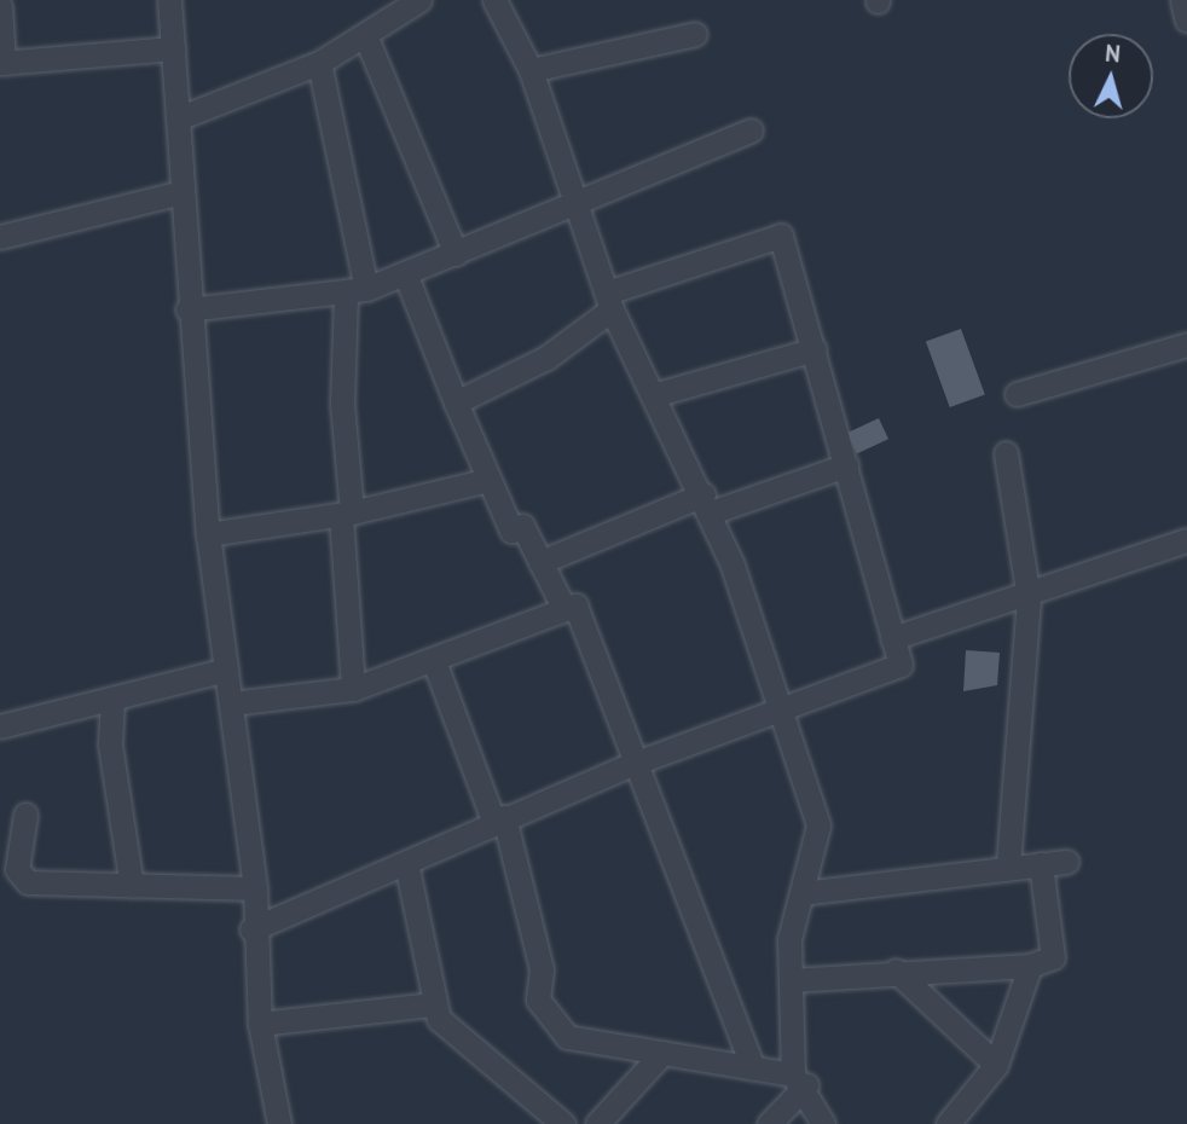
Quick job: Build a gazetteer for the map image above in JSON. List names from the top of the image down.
{
  "north": "top"
}
